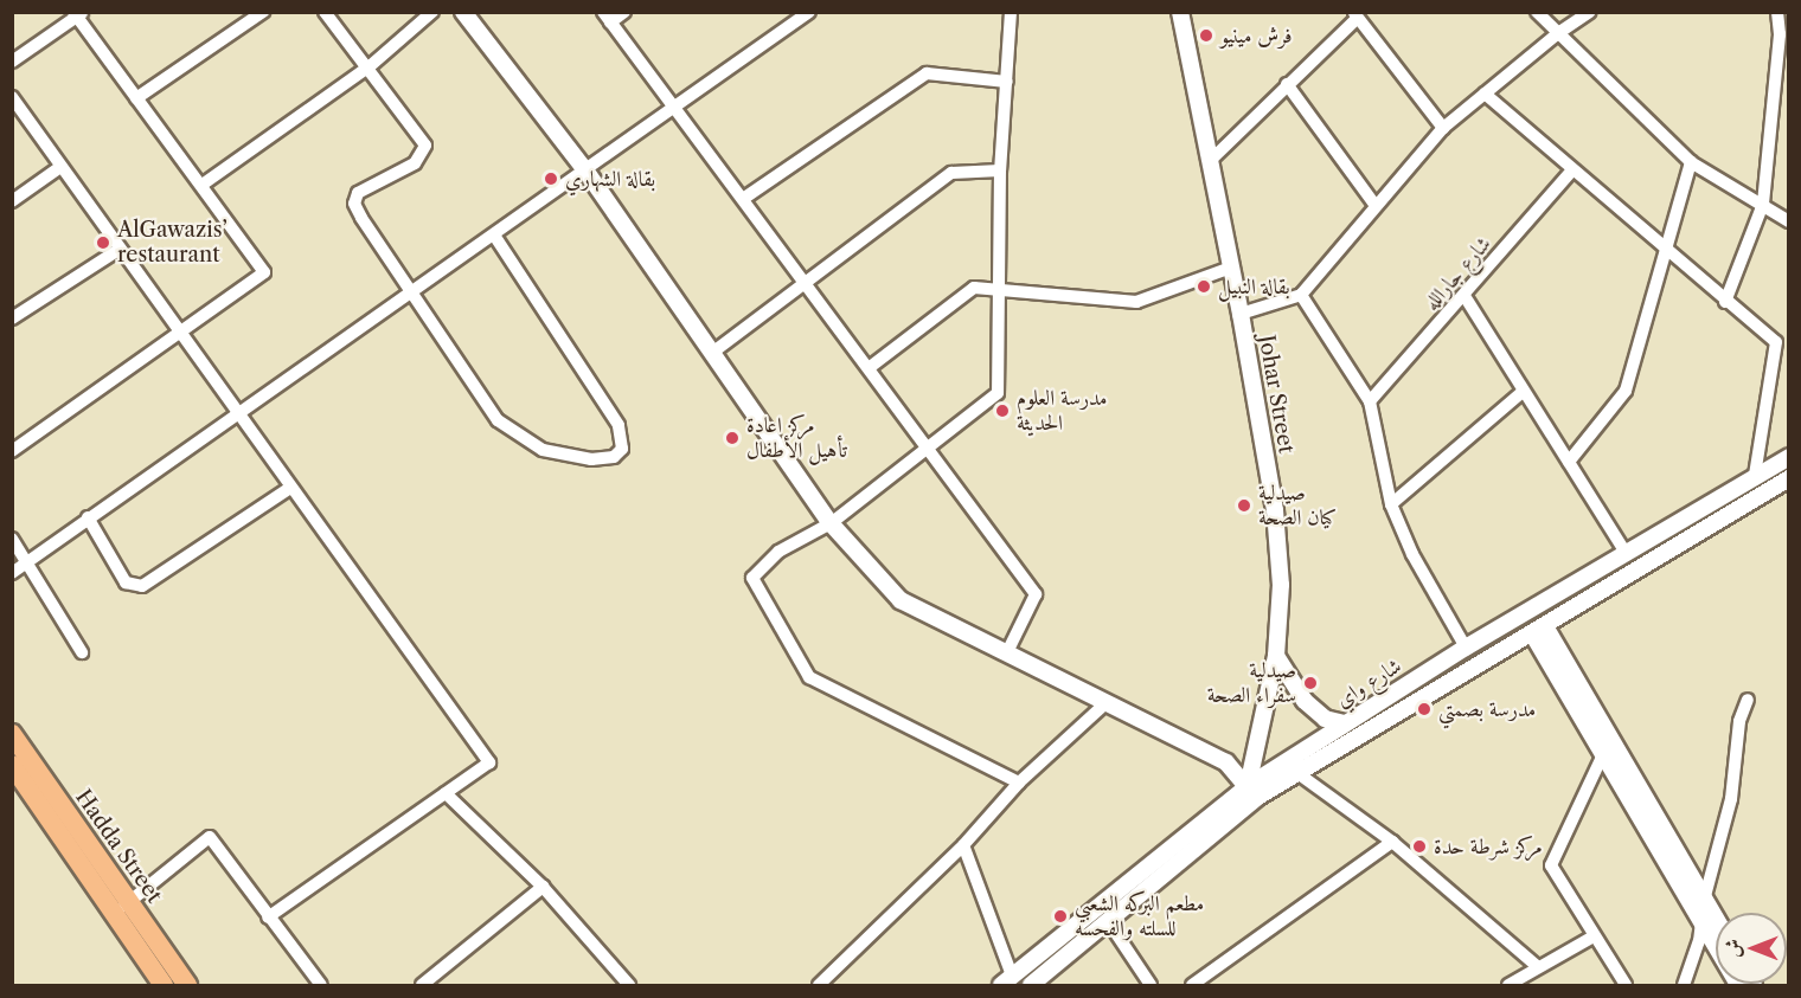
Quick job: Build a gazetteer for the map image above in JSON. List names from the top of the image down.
{
  "streets": {
    "main road": ["Hadda Street"],
    "street": ["شارع جارالله", "Johar Street", "شارع واي"]
  },
  "crossings": [
    ["Johar Street", "شارع واي"]
  ],
  "places": [
    "فرش مينيو",
    "بقالة الشهاري",
    "AlGawazis’ restaurant",
    "بقالة النبيل",
    "مدرسة العلوم الحديثة",
    "مركز اعادة تأهيل الأطفال",
    "صيدلية كيان الصحة",
    "صيدلية سفراء الصحة",
    "مدرسة بصمتي",
    "مركز شرطة حدة",
    "مطعم البركه الشعبي للسلته والفحسه"
  ],
  "north": "left"
}
